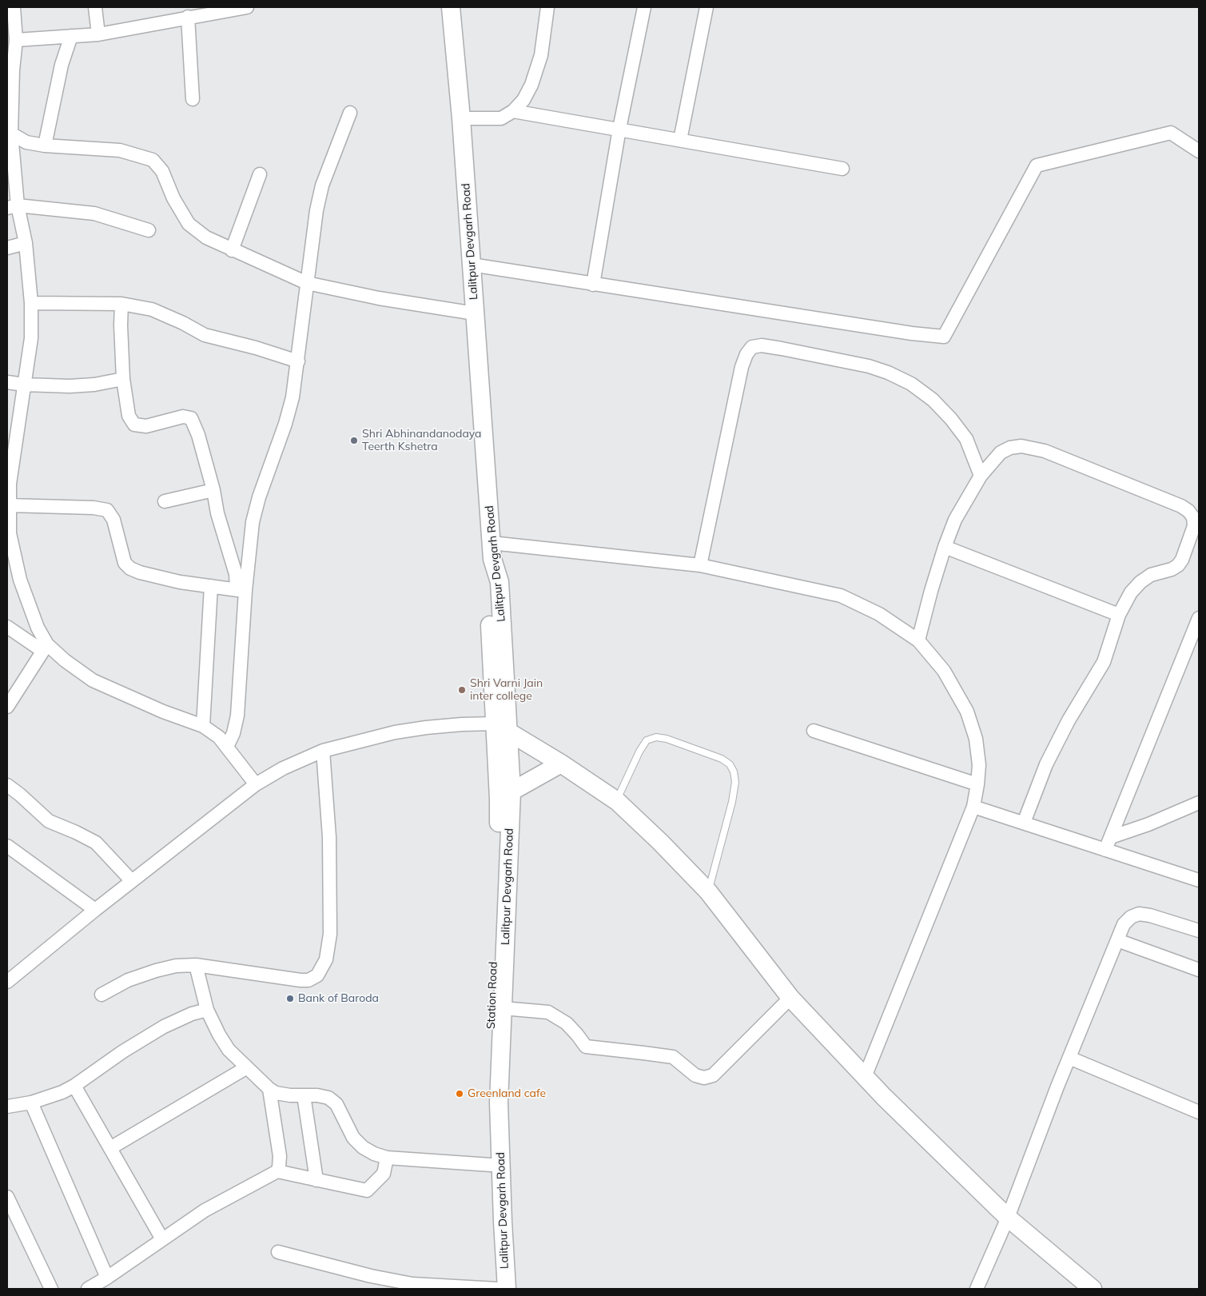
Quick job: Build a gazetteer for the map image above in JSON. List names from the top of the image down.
{
  "streets": {
    "main road": ["Lalitpur Devgarh Road", "Station Road"]
  },
  "crossings": [
    ["Lalitpur Devgarh Road", "Station Road"]
  ],
  "places": [
    "Shri Abhinandanodaya Teerth Kshetra",
    "Shri Varni Jain inter college",
    "Bank of Baroda",
    "Greenland cafe"
  ]
}
